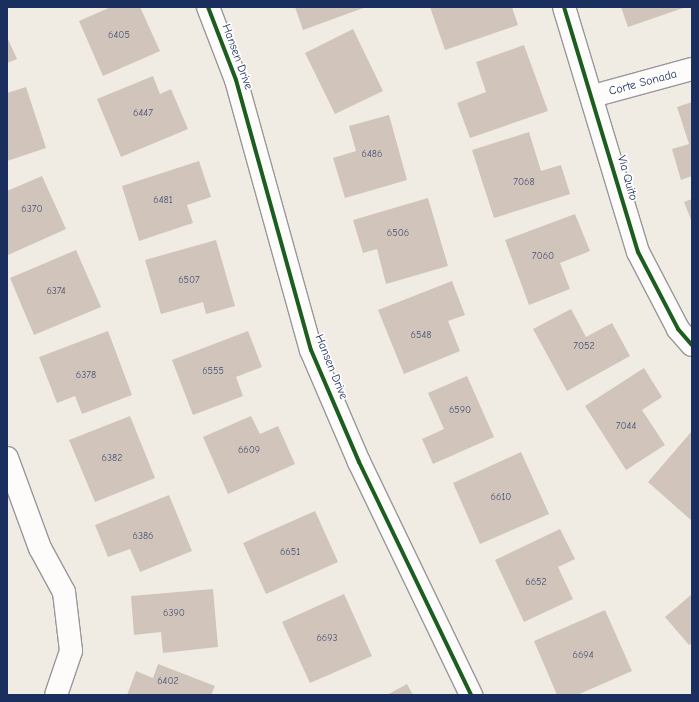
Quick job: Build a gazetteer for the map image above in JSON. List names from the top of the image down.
{
  "streets": {
    "street": ["Hansen Drive", "Corte Sonada", "Via Quito"]
  },
  "crossings": [
    ["Corte Sonada", "Via Quito"]
  ],
  "house_numbers": [
    "6405",
    "6447",
    "6486",
    "7068",
    "6481",
    "6370",
    "6506",
    "7060",
    "6507",
    "6374",
    "6548",
    "7052",
    "6555",
    "6378",
    "6590",
    "7044",
    "6609",
    "6382",
    "6610",
    "6386",
    "6651",
    "6652",
    "6390",
    "6693",
    "6694",
    "6402"
  ]
}
